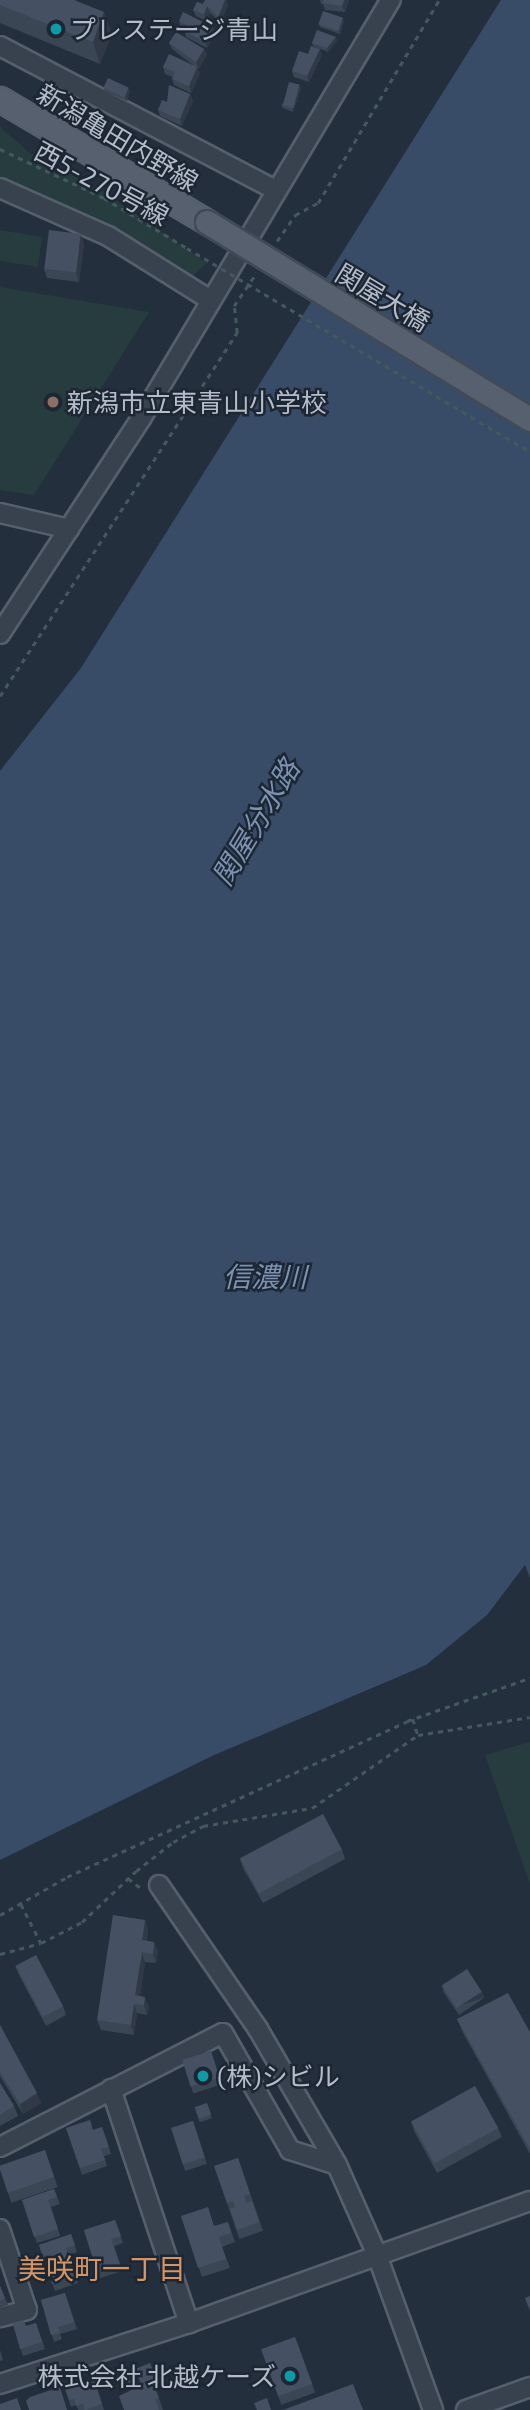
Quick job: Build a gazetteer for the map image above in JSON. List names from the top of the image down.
{
  "streets": {
    "main road": ["新潟亀田内野線", "関屋大橋"],
    "path": ["西5-270号線"]
  },
  "crossings": [
    ["新潟亀田内野線", "関屋大橋"]
  ],
  "districts": ["美咲町一丁目"],
  "water": ["関屋分水路", "信濃川"],
  "places": [
    "プレステージ青山",
    "新潟市立東青山小学校",
    "(株)シビル",
    "株式会社 北越ケーズ"
  ]
}
